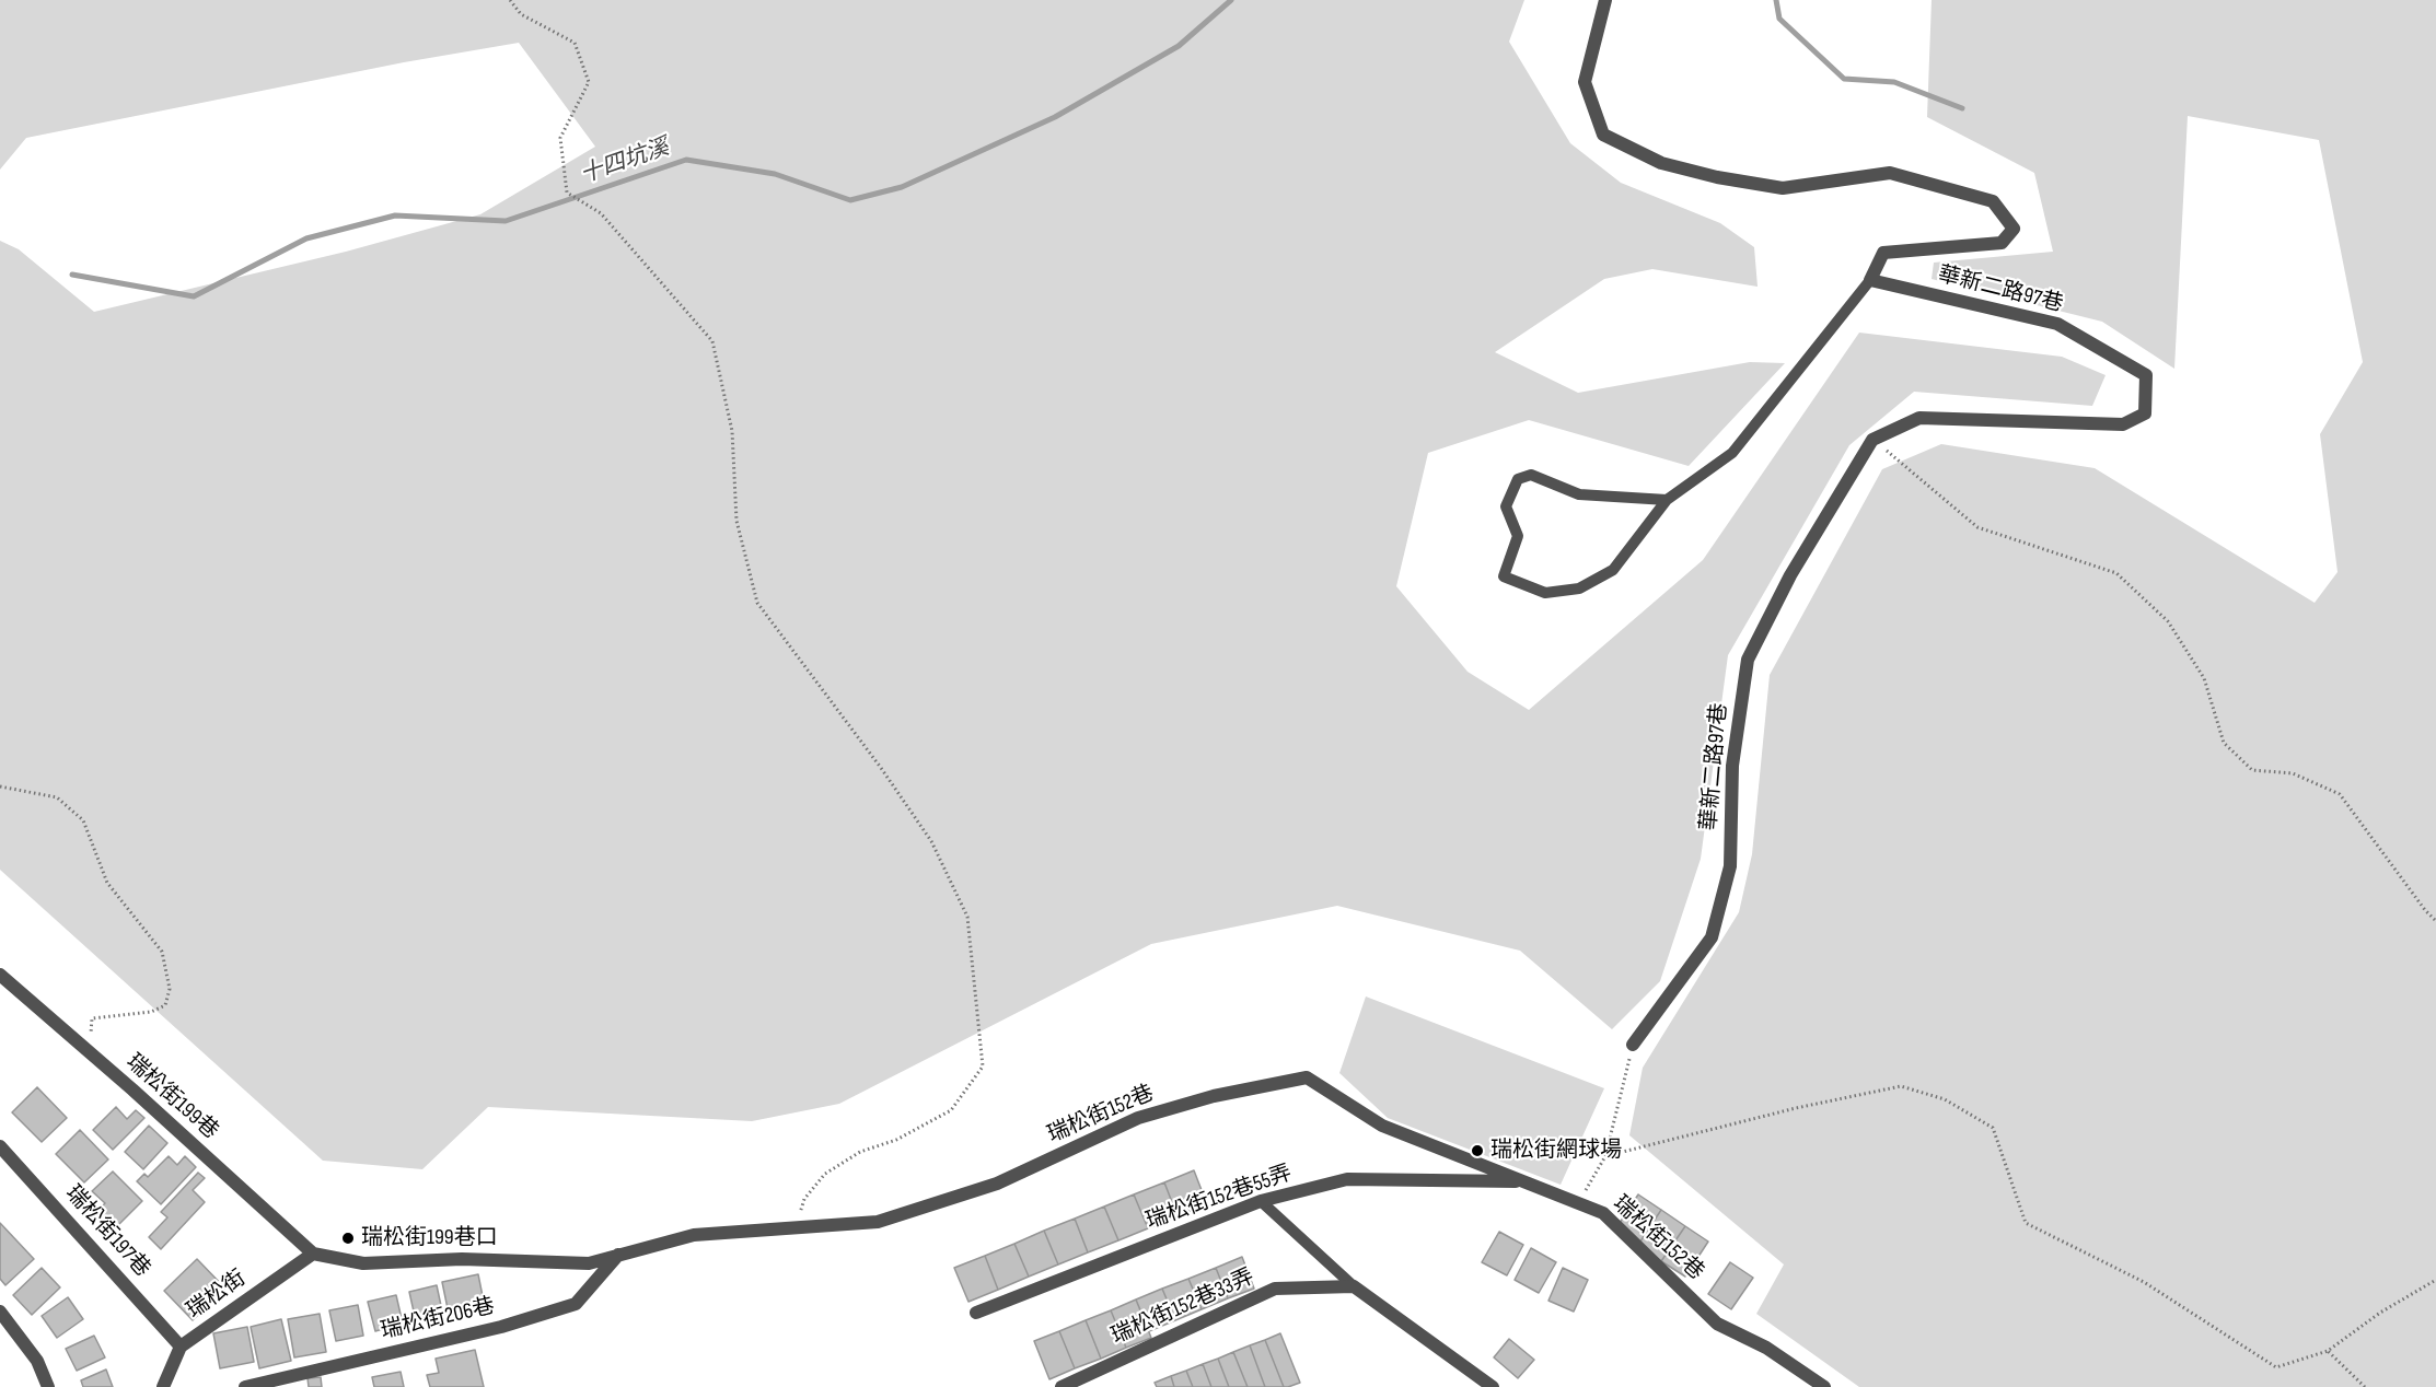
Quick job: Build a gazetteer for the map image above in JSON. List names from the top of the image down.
{
  "streets": {
    "street": [
      "華新二路97巷",
      "瑞松街199巷",
      "瑞松街152巷",
      "瑞松街152巷55弄",
      "瑞松街197巷",
      "瑞松街",
      "瑞松街152巷33弄",
      "瑞松街206巷"
    ]
  },
  "crossings": [
    ["瑞松街199巷", "瑞松街152巷"],
    ["瑞松街199巷", "瑞松街"],
    ["瑞松街152巷", "瑞松街152巷55弄"],
    ["瑞松街152巷", "瑞松街"],
    ["瑞松街152巷", "瑞松街206巷"],
    ["瑞松街197巷", "瑞松街"]
  ],
  "water": ["十四坑溪"],
  "places": ["瑞松街網球場", "瑞松街199巷口"]
}
